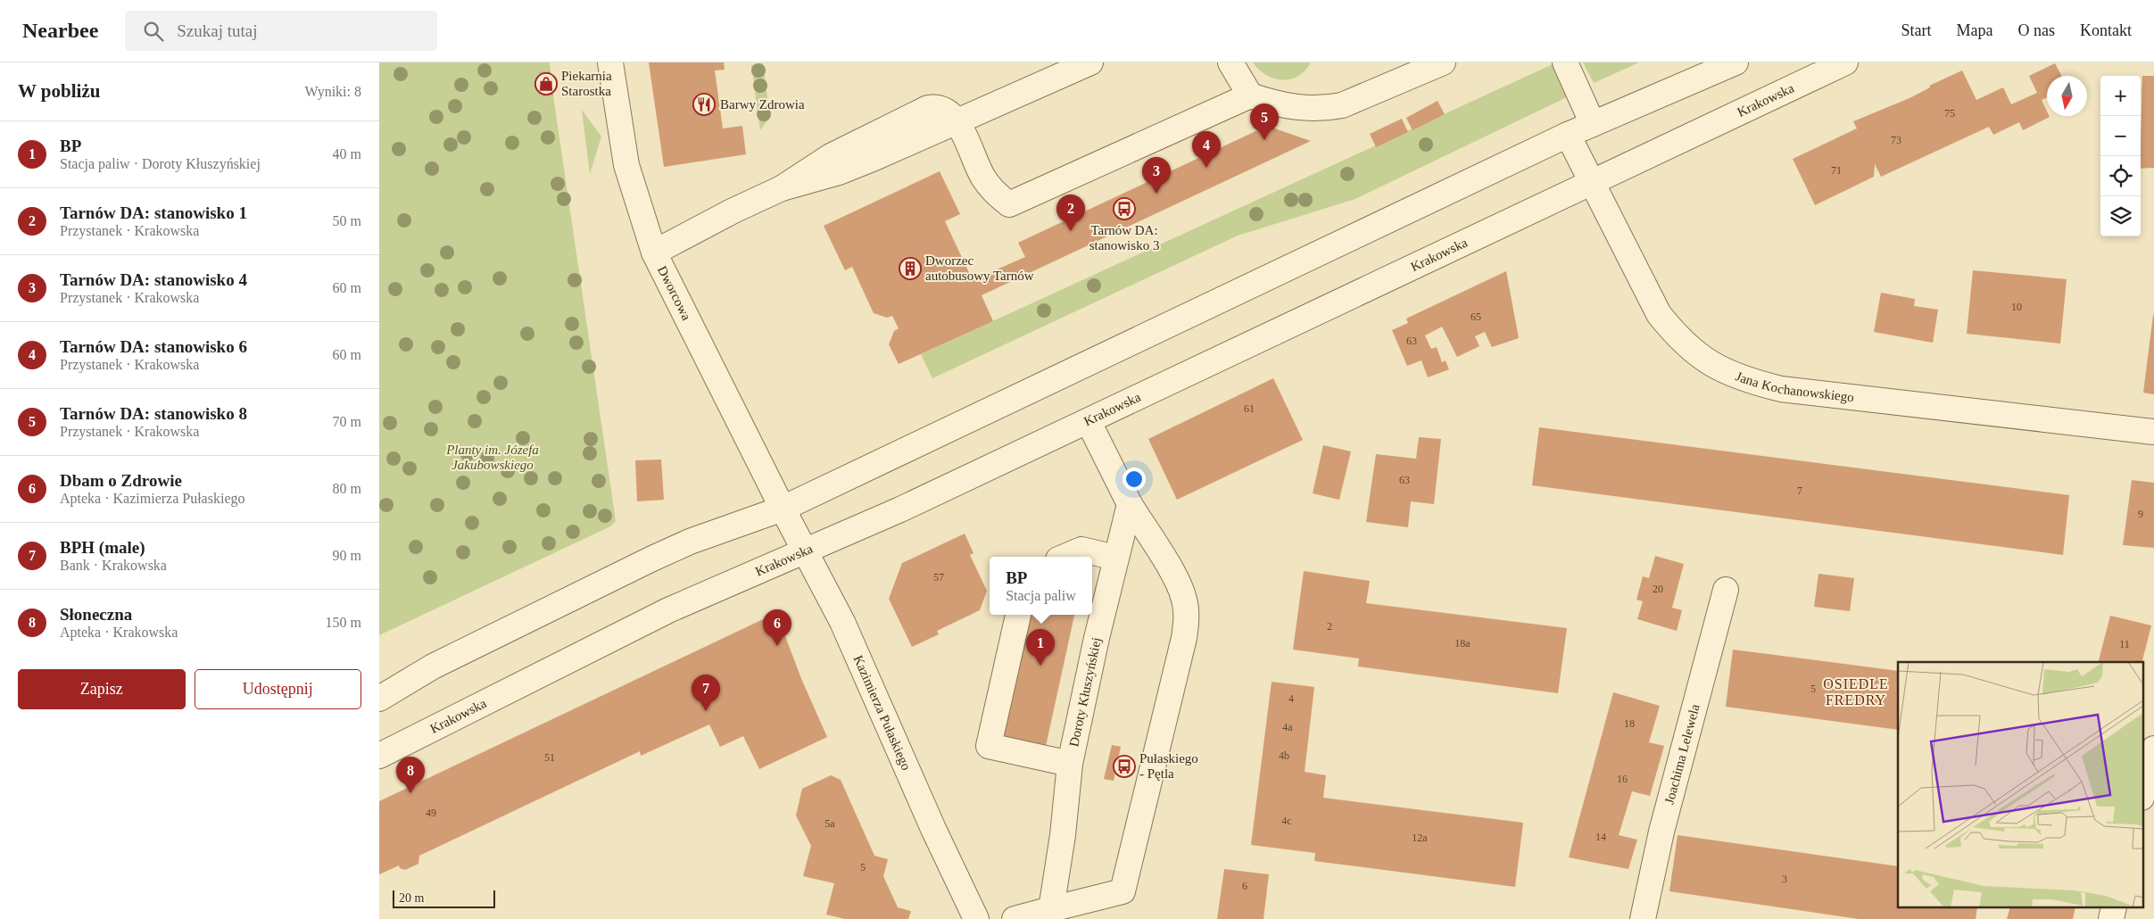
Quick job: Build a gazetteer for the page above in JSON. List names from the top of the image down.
{
  "streets": {
    "street": [
      "Krakowska",
      "Dworcowa",
      "Jana Kochanowskiego",
      "Doroty Kłuszyńskiej",
      "Kazimierza Pułaskiego",
      "Joachima Lelewela"
    ]
  },
  "crossings": [
    ["Krakowska", "Jana Kochanowskiego"],
    ["Krakowska", "Kazimierza Pułaskiego"],
    ["Dworcowa", "Kazimierza Pułaskiego"]
  ],
  "districts": ["OSIEDLE FREDRY"],
  "parks": ["Planty im. Józefa Jakubowskiego"],
  "places": {
    "shop": ["Piekarnia Starostka"],
    "restaurant": ["Barwy Zdrowia"],
    "bus stop": ["Tarnów DA: stanowisko 3", "Pułaskiego - Pętla"],
    "building": ["Dworzec autobusowy Tarnów"]
  },
  "house_numbers": [
    "75",
    "73",
    "71",
    "10",
    "65",
    "63",
    "61",
    "63",
    "7",
    "9",
    "57",
    "20",
    "2",
    "18a",
    "11",
    "5",
    "4",
    "18",
    "4a",
    "4b",
    "51",
    "16",
    "49",
    "4c",
    "5a",
    "14",
    "12a",
    "5",
    "3",
    "6"
  ],
  "scale_bar": "20 m",
  "north": "bottom",
  "page": {
    "header": "Nearbee",
    "search": "Szukaj tutaj",
    "nav": [
      "Start",
      "Mapa",
      "O nas",
      "Kontakt"
    ],
    "heading": ["W pobliżu", "Wyniki: 8"],
    "map_buttons": ["+", "−"],
    "pins": [
      "5",
      "4",
      "3",
      "2",
      "6",
      "1",
      "7",
      "8"
    ],
    "list": [
      {
        "mark": "1",
        "name": "BP",
        "note": "Stacja paliw · Doroty Kłuszyńskiej",
        "value": "40 m"
      },
      {
        "mark": "2",
        "name": "Tarnów DA: stanowisko 1",
        "note": "Przystanek · Krakowska",
        "value": "50 m"
      },
      {
        "mark": "3",
        "name": "Tarnów DA: stanowisko 4",
        "note": "Przystanek · Krakowska",
        "value": "60 m"
      },
      {
        "mark": "4",
        "name": "Tarnów DA: stanowisko 6",
        "note": "Przystanek · Krakowska",
        "value": "60 m"
      },
      {
        "mark": "5",
        "name": "Tarnów DA: stanowisko 8",
        "note": "Przystanek · Krakowska",
        "value": "70 m"
      },
      {
        "mark": "6",
        "name": "Dbam o Zdrowie",
        "note": "Apteka · Kazimierza Pułaskiego",
        "value": "80 m"
      },
      {
        "mark": "7",
        "name": "BPH (male)",
        "note": "Bank · Krakowska",
        "value": "90 m"
      },
      {
        "mark": "8",
        "name": "Słoneczna",
        "note": "Apteka · Krakowska",
        "value": "150 m"
      }
    ],
    "popup": ["BP", "Stacja paliw"],
    "buttons": ["Zapisz", "Udostępnij"],
    "scale": "20 m"
  }
}
